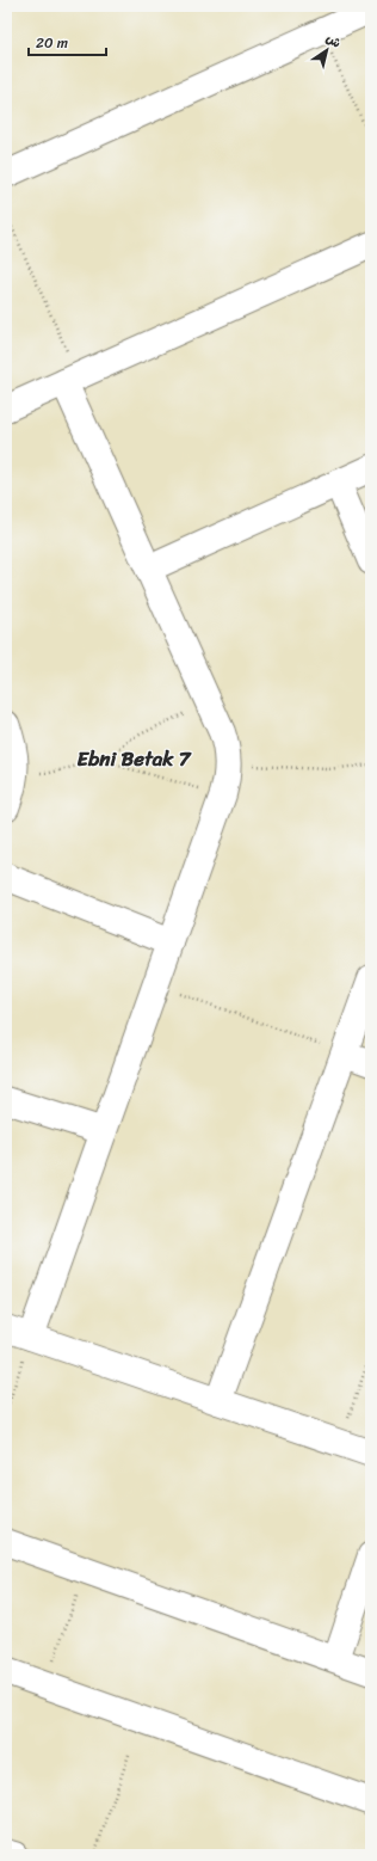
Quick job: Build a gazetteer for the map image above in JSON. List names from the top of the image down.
{
  "districts": ["Ebni Betak 7"],
  "scale_bar": "20 m",
  "north": "top right"
}
